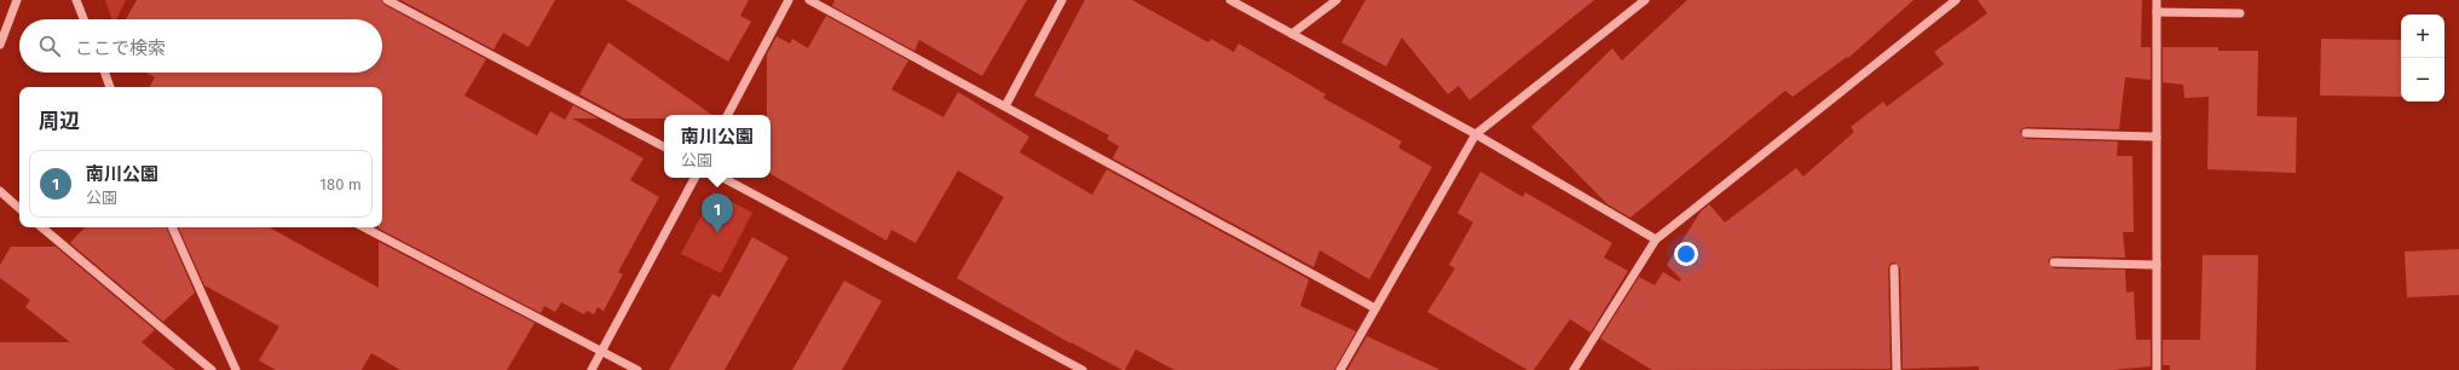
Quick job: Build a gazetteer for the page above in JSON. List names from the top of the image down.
{
  "page": {
    "map_buttons": ["+", "−"],
    "search": "ここで検索",
    "heading": "周辺",
    "popup": ["南川公園", "公園"],
    "list": [
      {
        "mark": "1",
        "name": "南川公園",
        "note": "公園",
        "value": "180 m"
      }
    ],
    "pins": "1"
  }
}
